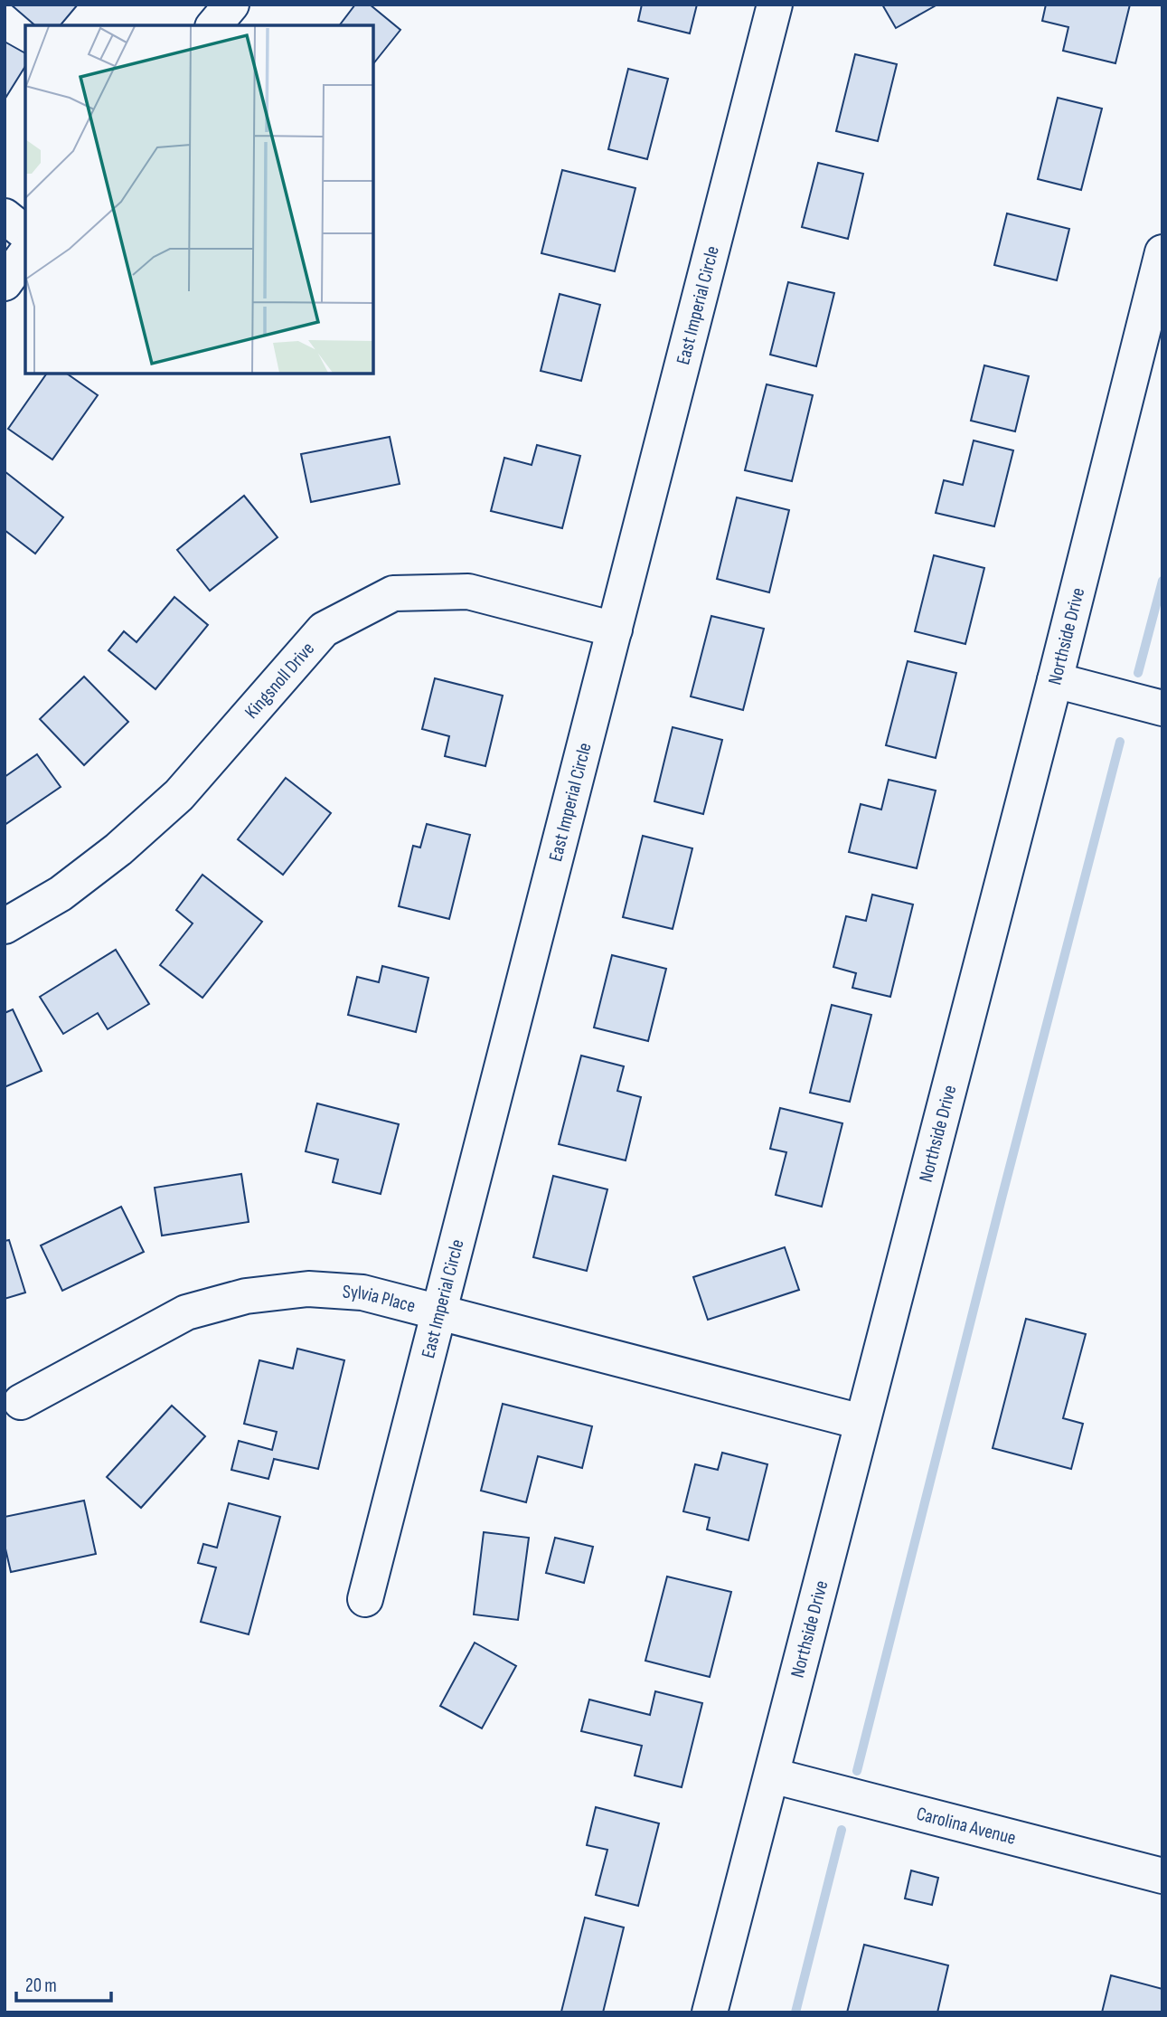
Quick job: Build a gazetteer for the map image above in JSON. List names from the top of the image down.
{
  "streets": {
    "street": [
      "East Imperial Circle",
      "Northside Drive",
      "Kingsnoll Drive",
      "Sylvia Place",
      "Carolina Avenue"
    ]
  },
  "crossings": [
    ["East Imperial Circle", "Kingsnoll Drive"],
    ["East Imperial Circle", "Sylvia Place"],
    ["Northside Drive", "Sylvia Place"],
    ["Northside Drive", "Carolina Avenue"]
  ],
  "scale_bar": "20 m"
}
